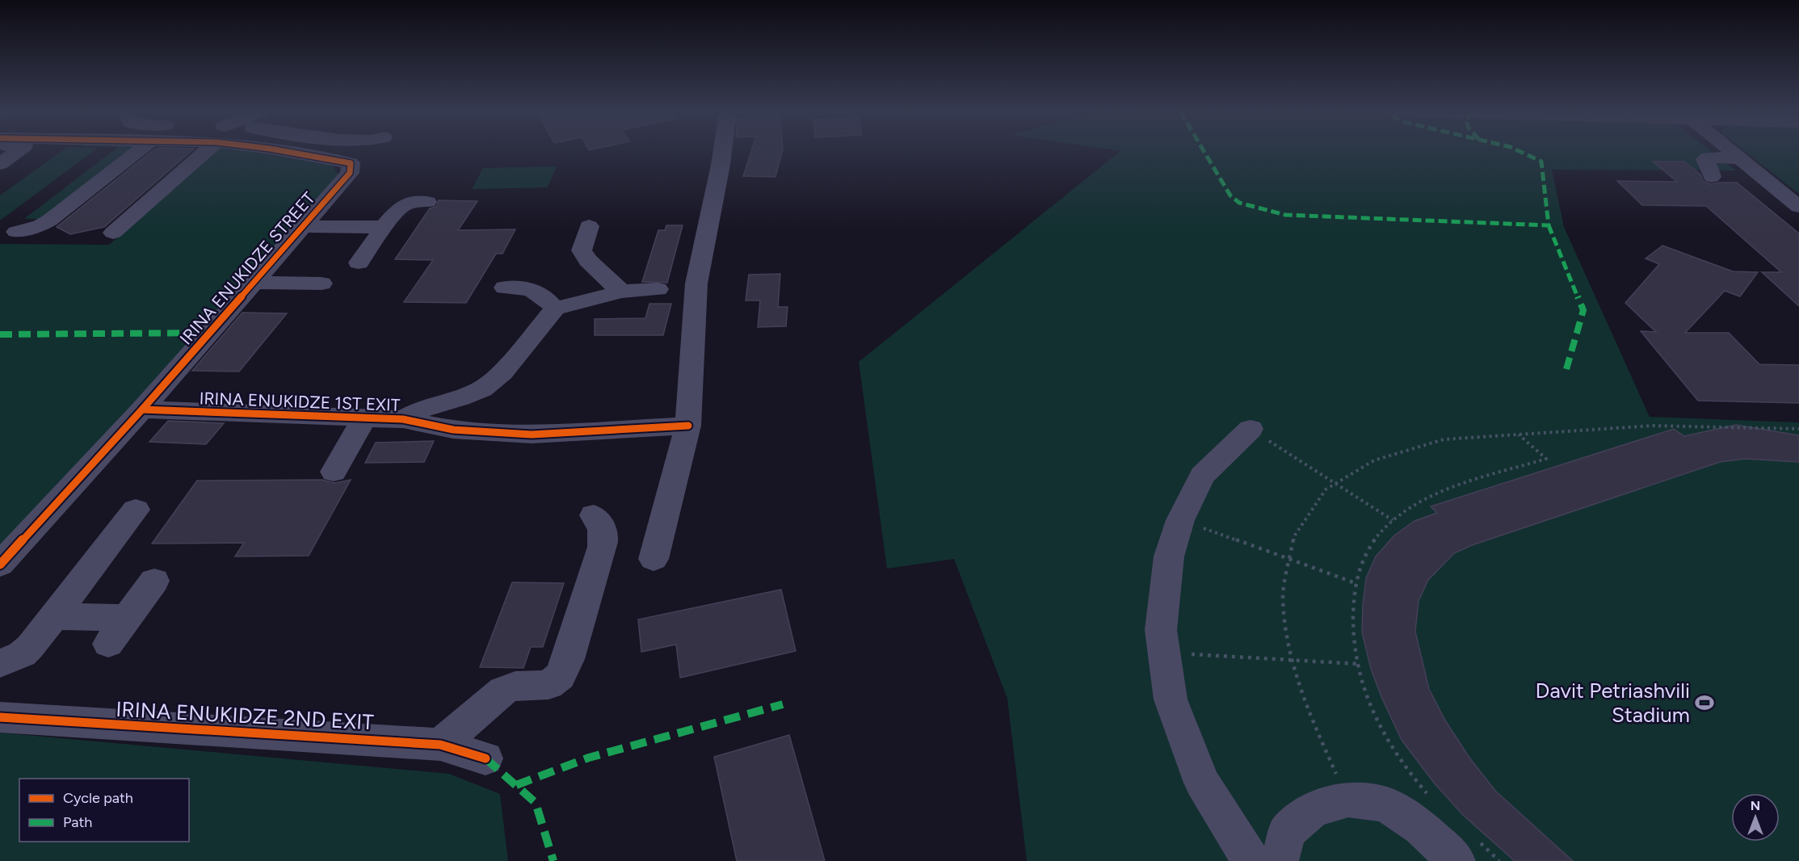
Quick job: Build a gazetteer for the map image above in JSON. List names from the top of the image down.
{
  "streets": {
    "street": ["IRINA ENUKIDZE STREET", "IRINA ENUKIDZE 1ST EXIT", "IRINA ENUKIDZE 2ND EXIT"]
  },
  "crossings": [
    ["IRINA ENUKIDZE STREET", "IRINA ENUKIDZE 1ST EXIT"]
  ],
  "places": {
    "sports": ["Davit Petriashvili Stadium"]
  },
  "legend": ["Cycle path", "Path"],
  "north": "top"
}
